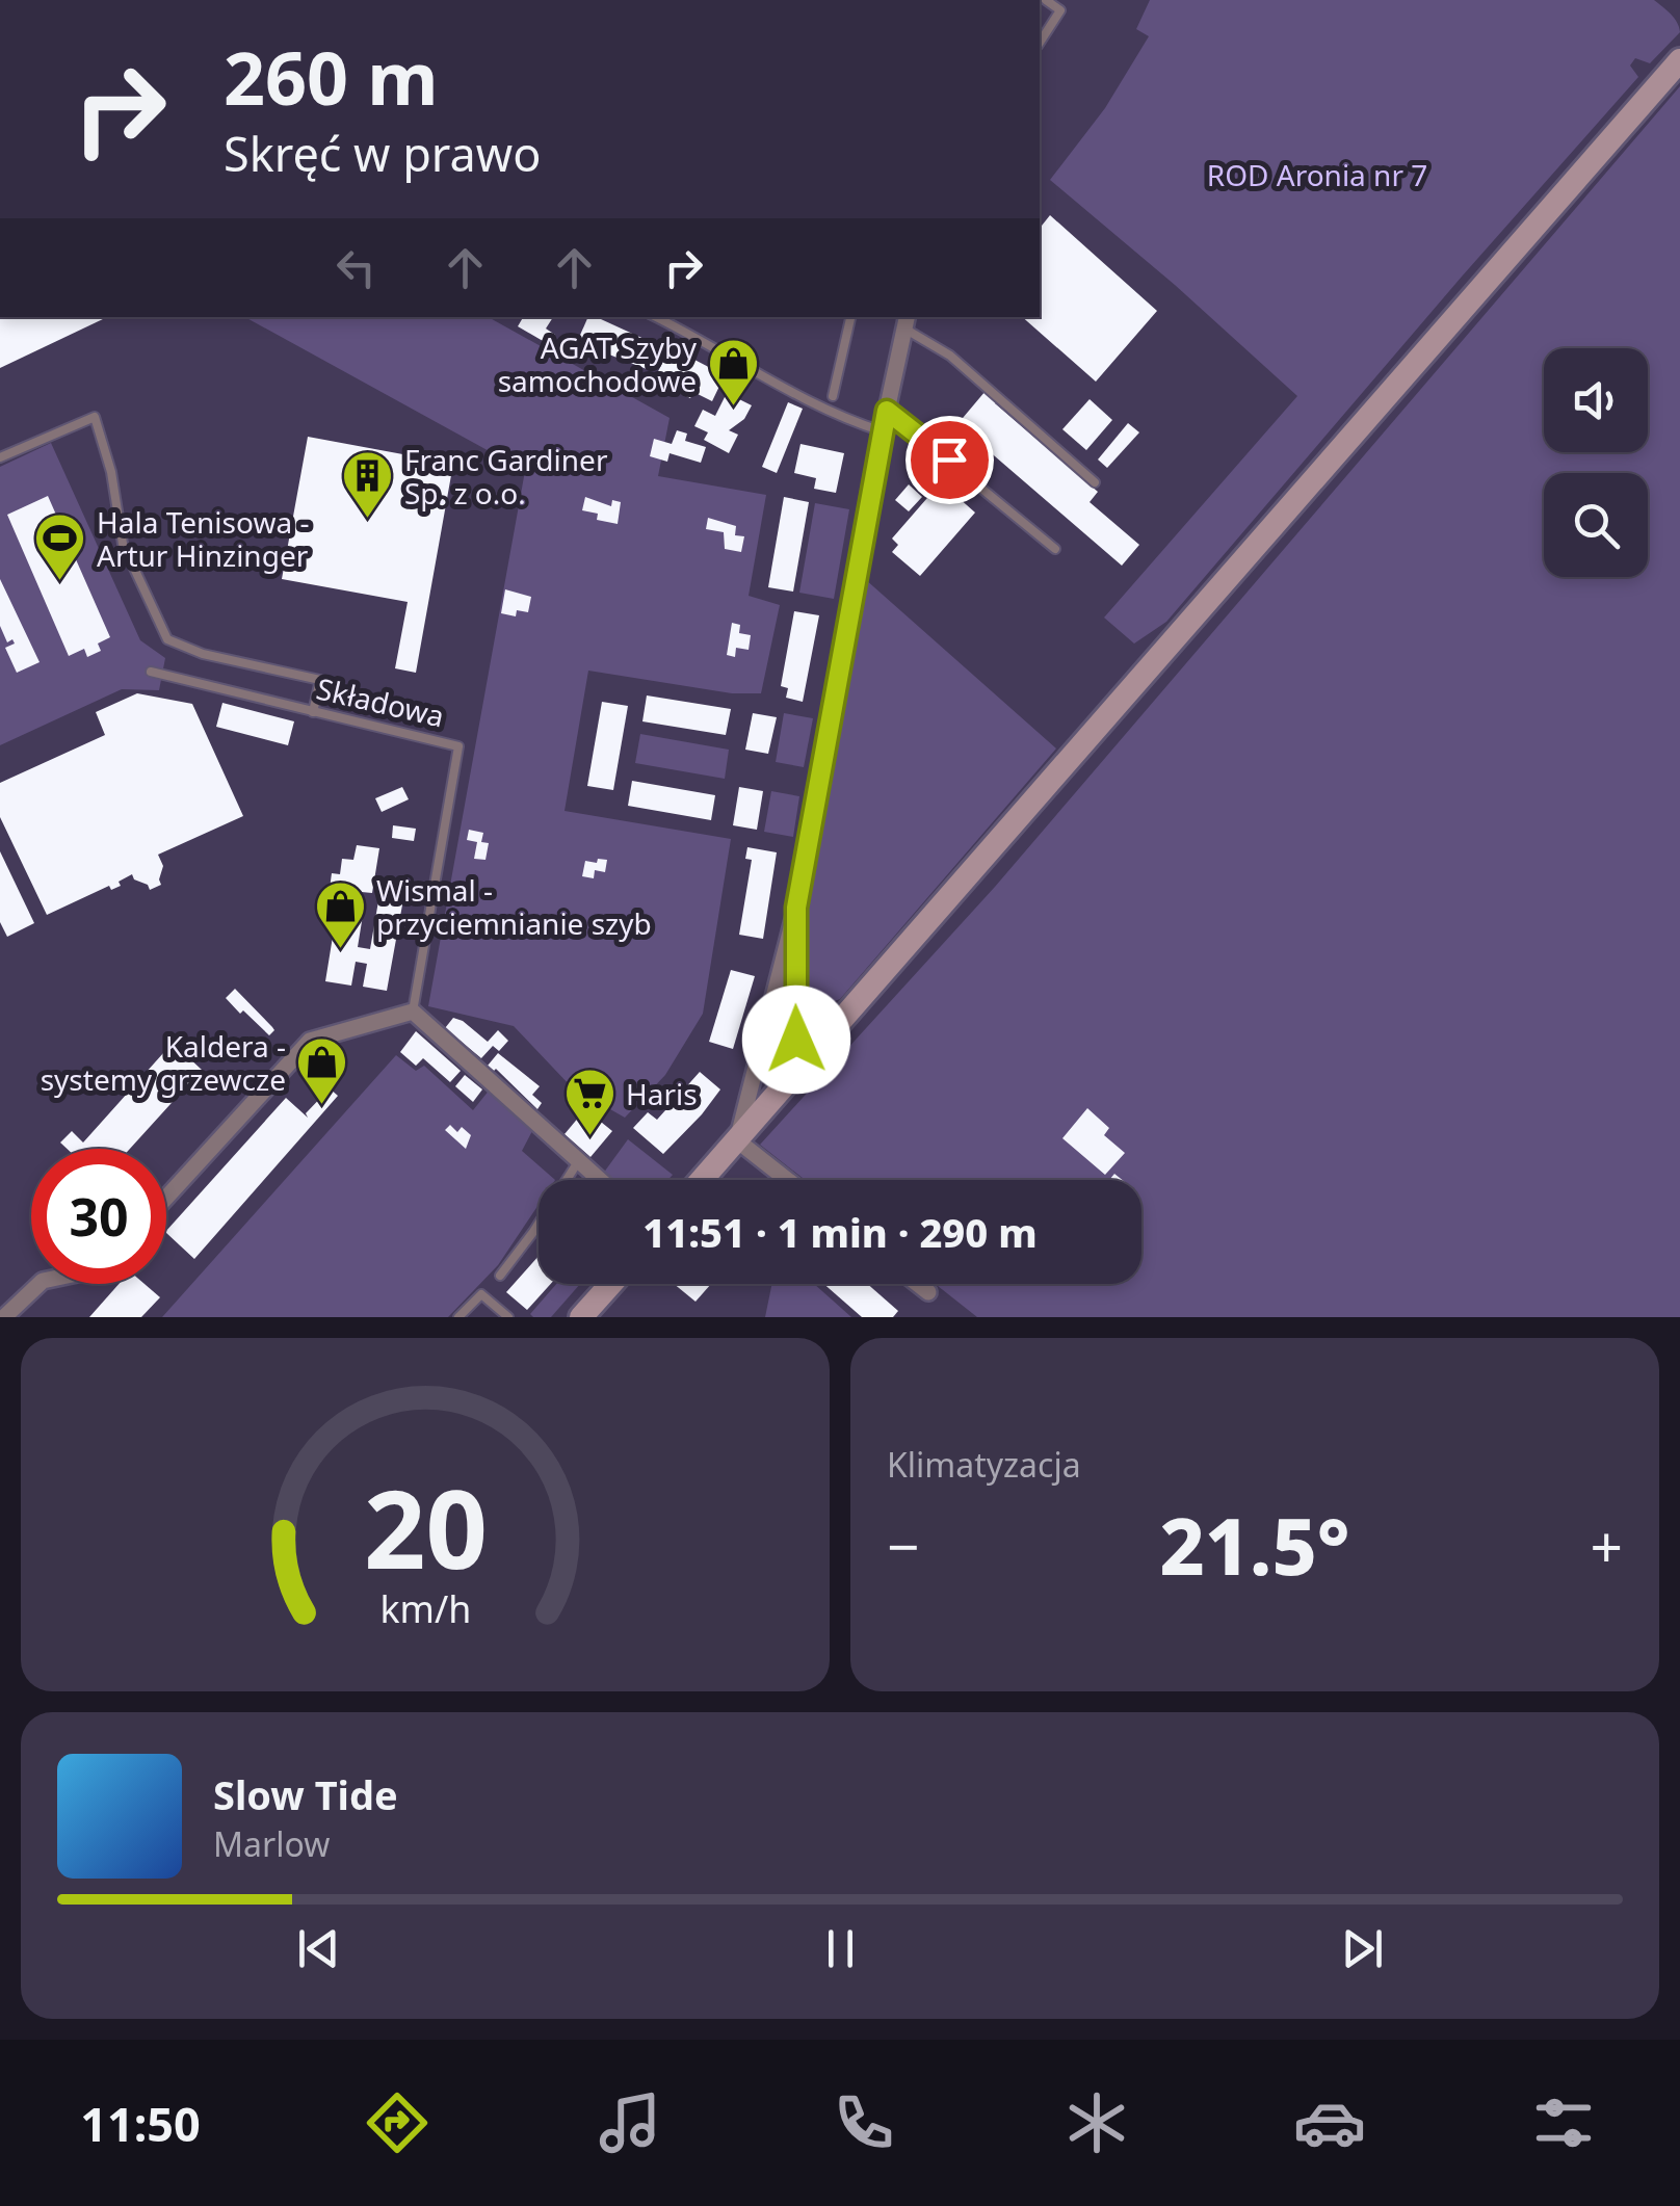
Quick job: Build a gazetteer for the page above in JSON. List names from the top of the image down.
{
  "streets": {
    "lane": ["Składowa"]
  },
  "parks": ["ROD Aronia nr 7"],
  "places": {
    "shop": ["AGAT Szyby samochodowe", "Wismal - przyciemnianie szyb", "Kaldera - systemy grzewcze"],
    "building": ["Franc Gardiner Sp. z o.o."],
    "sports": ["Hala Tenisowa - Artur Hinzinger"],
    "supermarket": ["Haris"]
  },
  "page": {
    "turn": ["260 m", "Skręć w prawo"],
    "limit": "30",
    "trip": "11:51 · 1 min · 290 m",
    "tile": "Klimatyzacja",
    "heat": ["−", "21.5°", "+"],
    "song": ["Slow Tide", "Marlow"],
    "tabs": "11:50",
    "gauge": ["20", "km/h"]
  }
}
